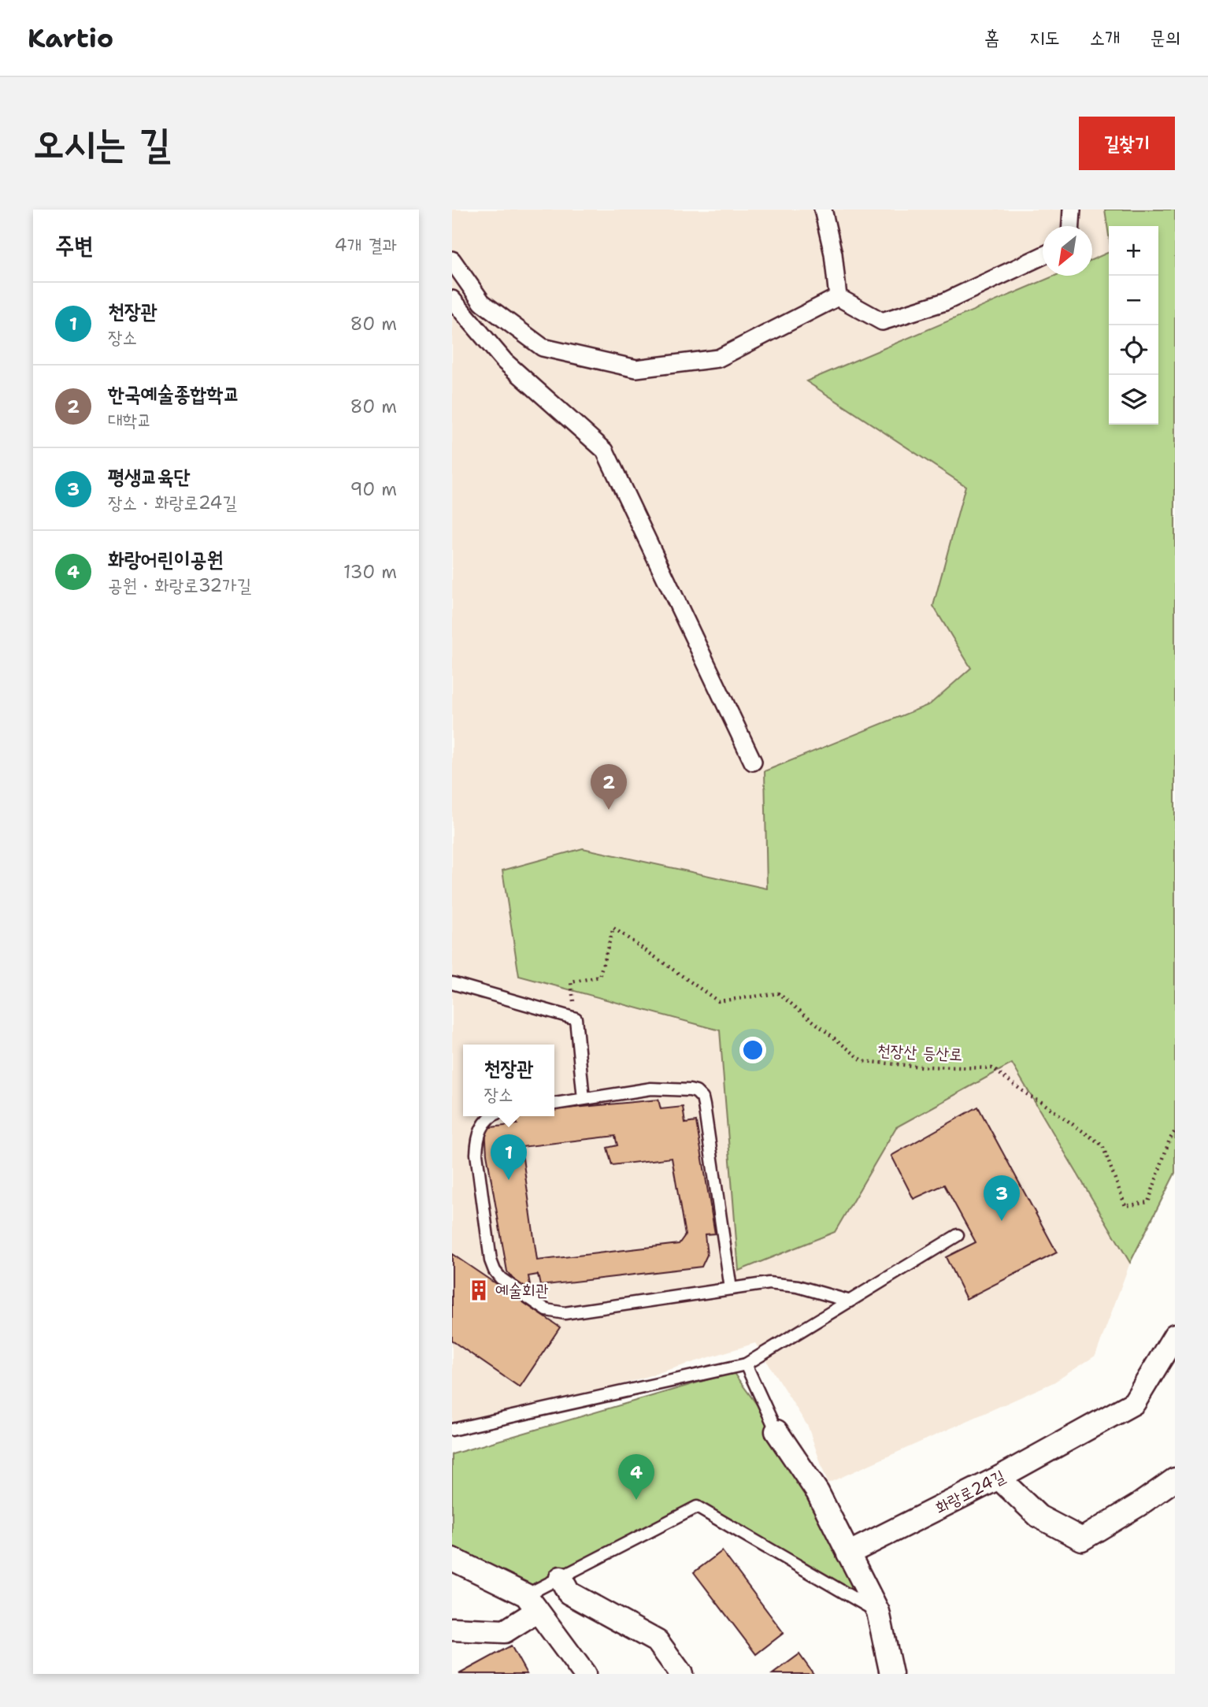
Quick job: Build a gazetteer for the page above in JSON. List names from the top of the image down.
{
  "streets": {
    "street": ["화랑로24길"],
    "path": ["천장산 등산로"]
  },
  "places": {
    "building": ["예술회관"]
  },
  "north": "bottom left",
  "page": {
    "header": "Kartio",
    "nav": [
      "홈",
      "지도",
      "소개",
      "문의"
    ],
    "buttons": "길찾기",
    "title": "오시는 길",
    "heading": ["주변", "4개 결과"],
    "map_buttons": ["+", "−"],
    "list": [
      {
        "mark": "1",
        "name": "천장관",
        "note": "장소",
        "value": "80 m"
      },
      {
        "mark": "2",
        "name": "한국예술종합학교",
        "note": "대학교",
        "value": "80 m"
      },
      {
        "mark": "3",
        "name": "평생교육단",
        "note": "장소 · 화랑로24길",
        "value": "90 m"
      },
      {
        "mark": "4",
        "name": "화랑어린이공원",
        "note": "공원 · 화랑로32가길",
        "value": "130 m"
      }
    ],
    "pins": [
      "2",
      "1",
      "3",
      "4"
    ],
    "popup": ["천장관", "장소"]
  }
}
